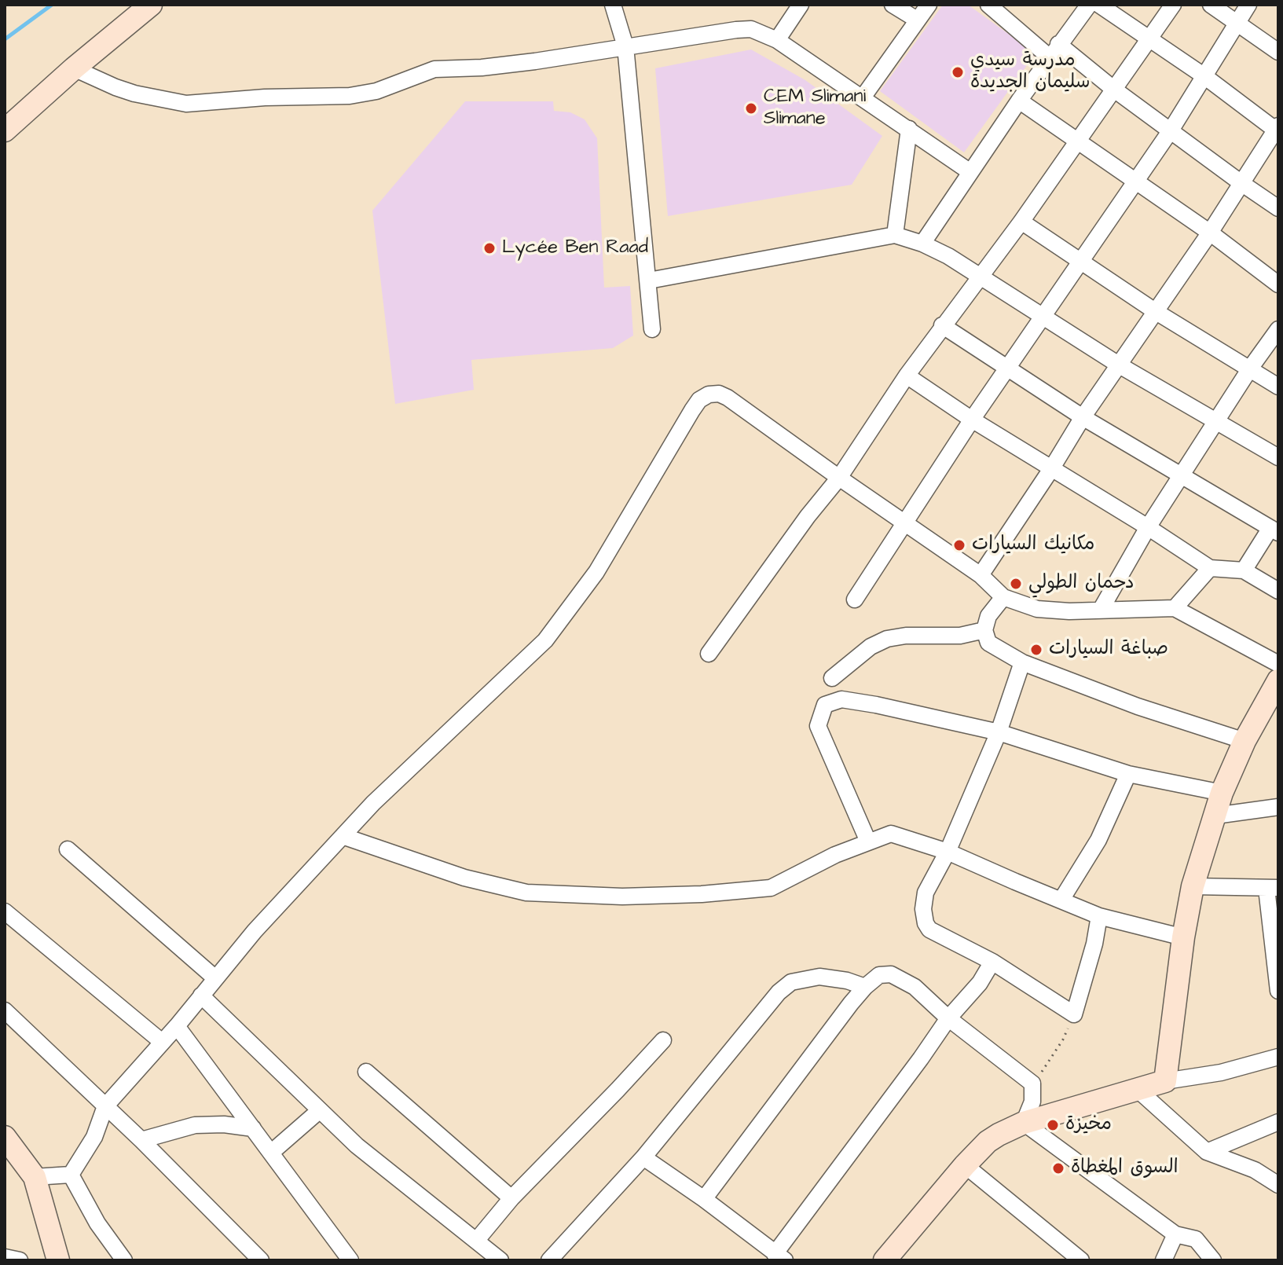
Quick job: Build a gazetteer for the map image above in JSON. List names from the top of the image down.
{
  "places": [
    "مدرسة سيدي سليمان الجديدة",
    "CEM Slimani Slimane",
    "Lycée Ben Raad",
    "مكانيك السيارات",
    "دحمان الطولي",
    "صباغة السيارات",
    "مخيزة",
    "السوق المغطاة"
  ]
}
